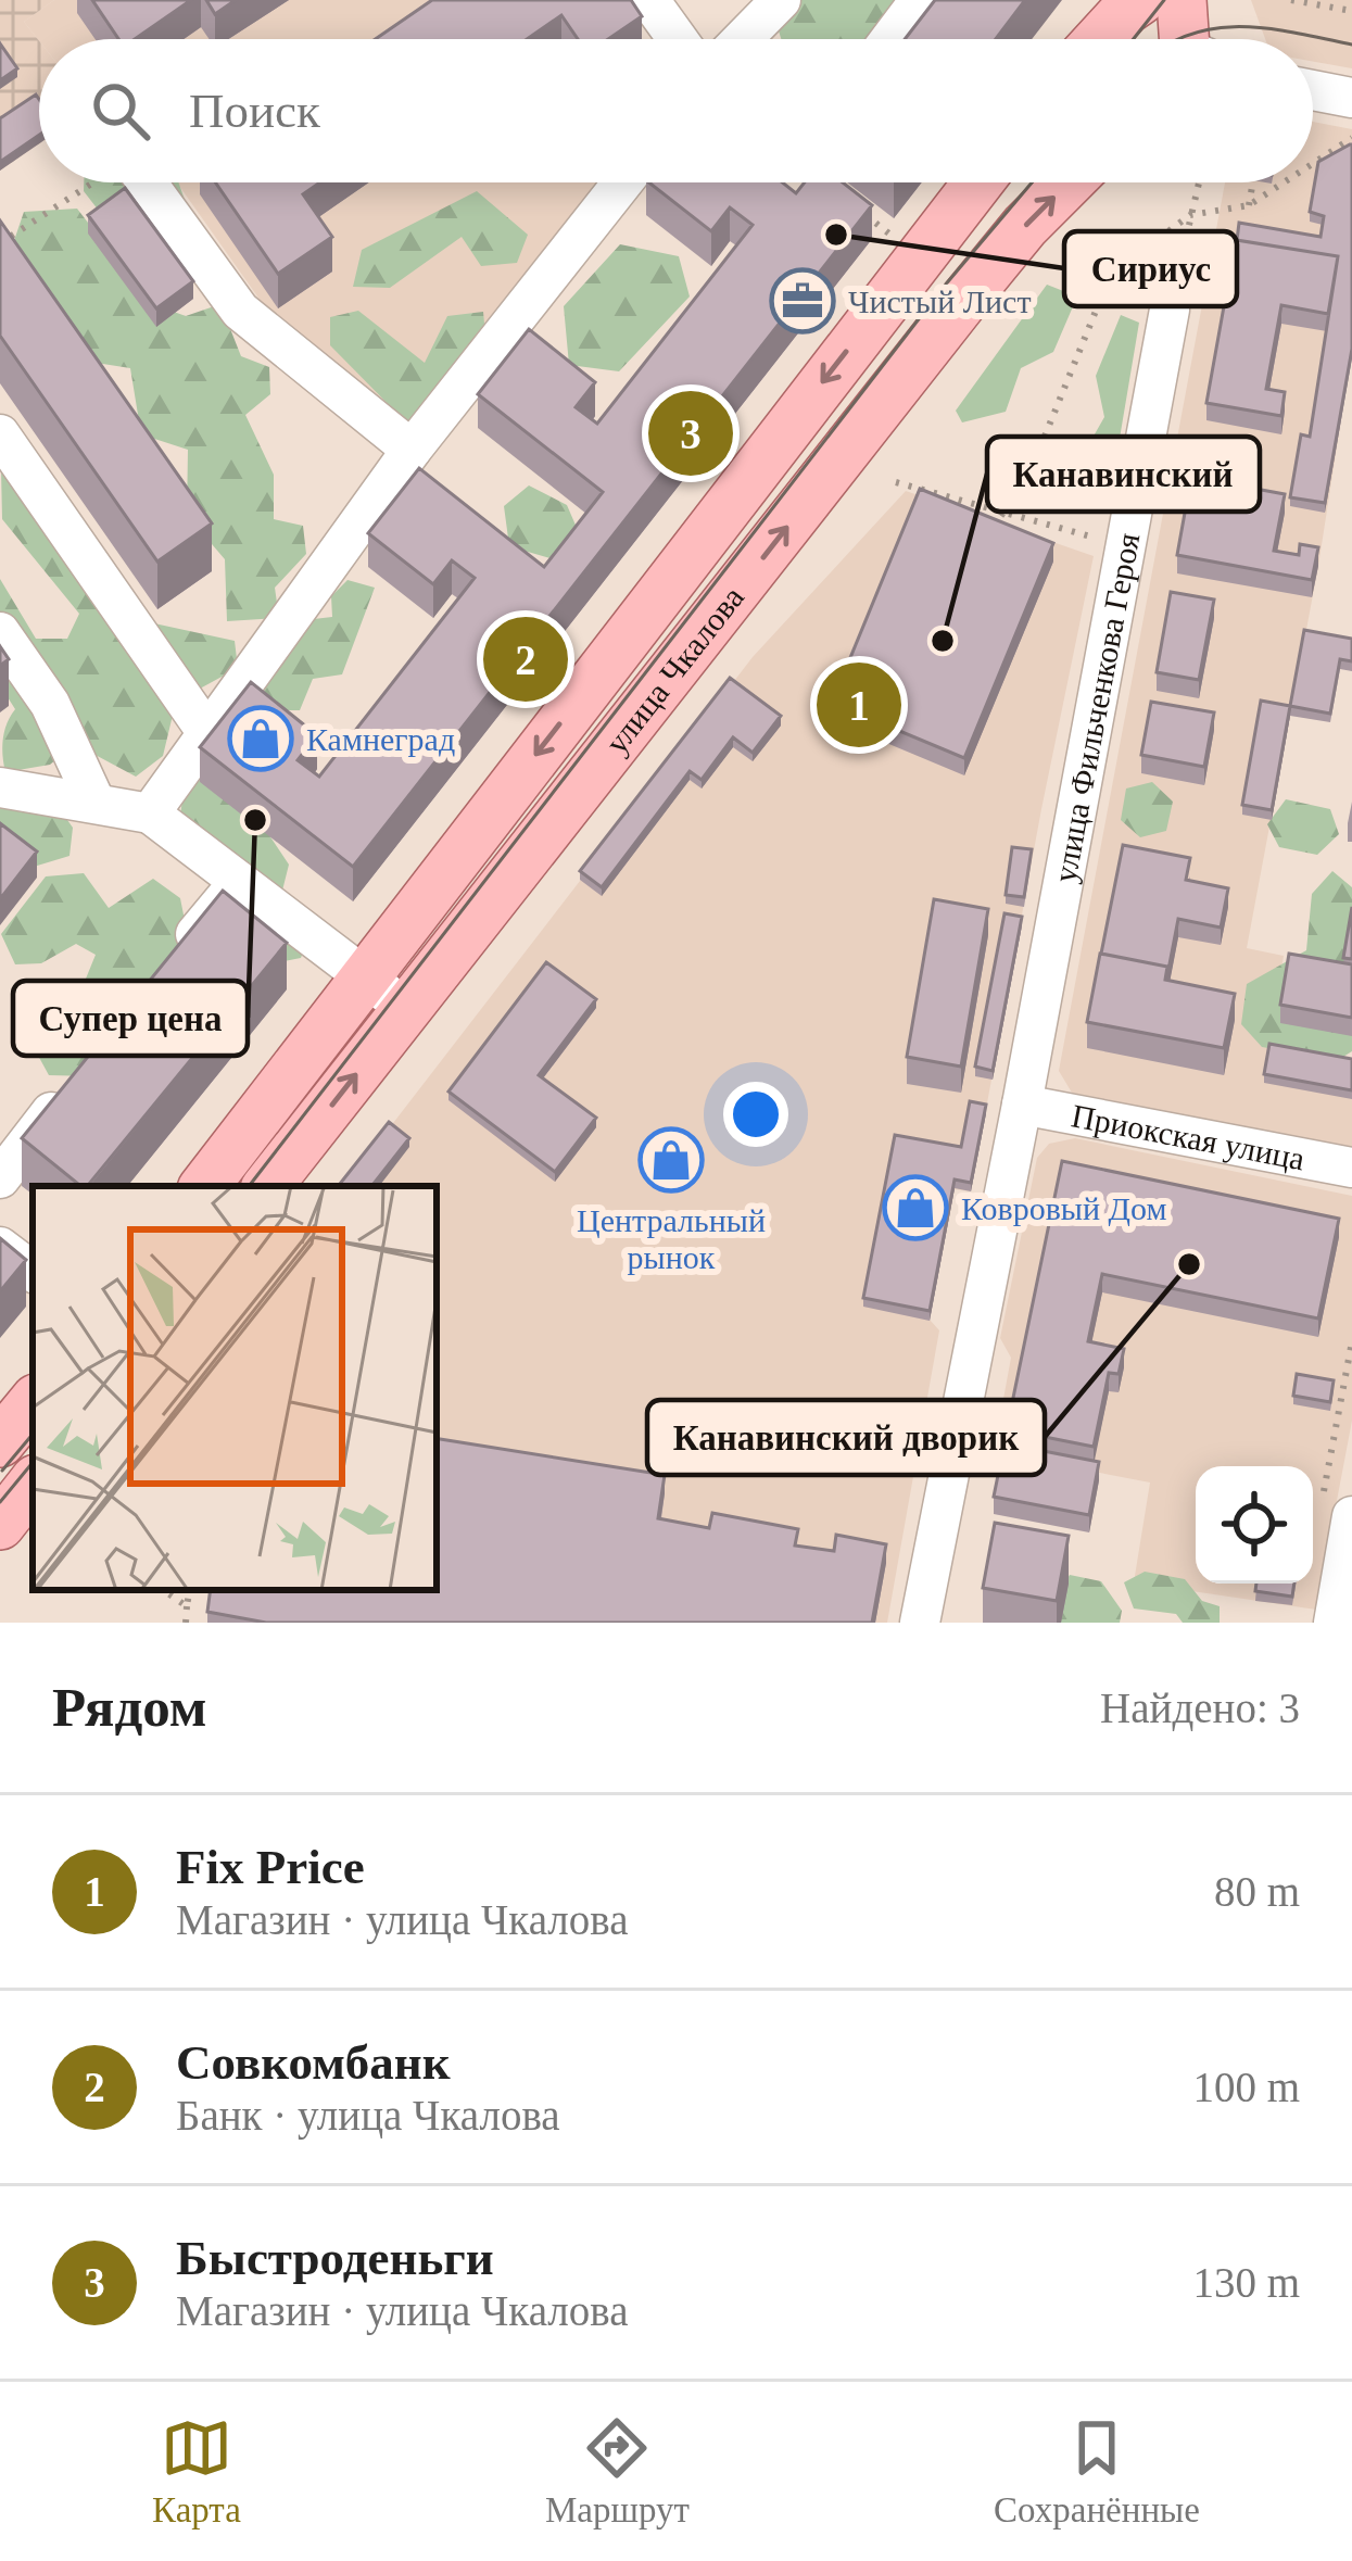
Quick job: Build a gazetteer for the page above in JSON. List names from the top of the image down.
{
  "streets": {
    "main road": ["улица Чкалова"],
    "street": ["улица Фильченкова Героя", "Приокская улица"]
  },
  "crossings": [
    ["улица Фильченкова Героя", "Приокская улица"]
  ],
  "places": {
    "other": [
      "Сириус",
      "Канавинский",
      "Супер цена",
      "Канавинский дворик"
    ],
    "office": ["Чистый Лист"],
    "shop": ["Камнеград", "Центральный рынок", "Ковровый Дом"]
  },
  "page": {
    "search": "Поиск",
    "pins": ["3", "2", "1"],
    "heading": ["Рядом", "Найдено: 3"],
    "list": [
      {
        "mark": "1",
        "name": "Fix Price",
        "note": "Магазин · улица Чкалова",
        "value": "80 m"
      },
      {
        "mark": "2",
        "name": "Совкомбанк",
        "note": "Банк · улица Чкалова",
        "value": "100 m"
      },
      {
        "mark": "3",
        "name": "Быстроденьги",
        "note": "Магазин · улица Чкалова",
        "value": "130 m"
      }
    ],
    "nav": ["Карта", "Маршрут", "Сохранённые"]
  }
}
